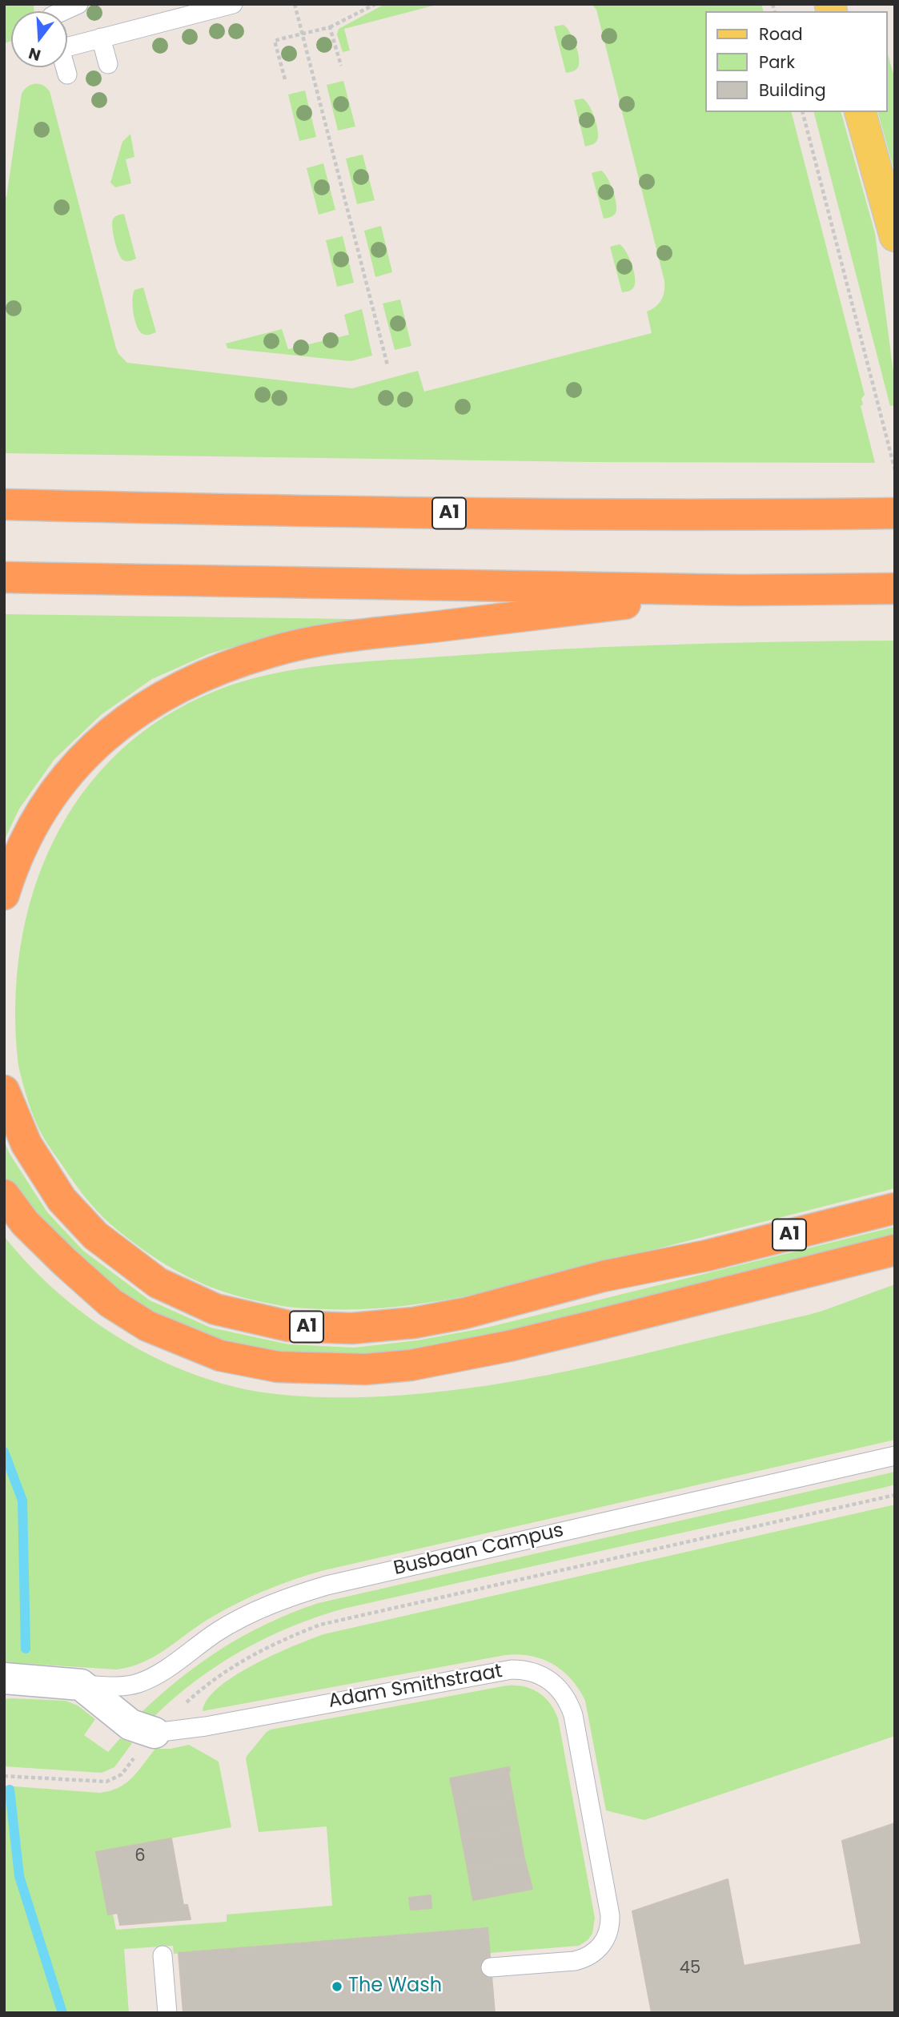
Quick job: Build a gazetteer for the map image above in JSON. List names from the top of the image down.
{
  "streets": {
    "highway": ["A1"],
    "street": ["Adam Smithstraat"],
    "lane": ["Busbaan Campus"]
  },
  "crossings": [
    ["Busbaan Campus", "Adam Smithstraat"]
  ],
  "places": ["The Wash"],
  "house_numbers": ["6", "45"],
  "legend": ["Road", "Park", "Building"],
  "north": "bottom"
}
